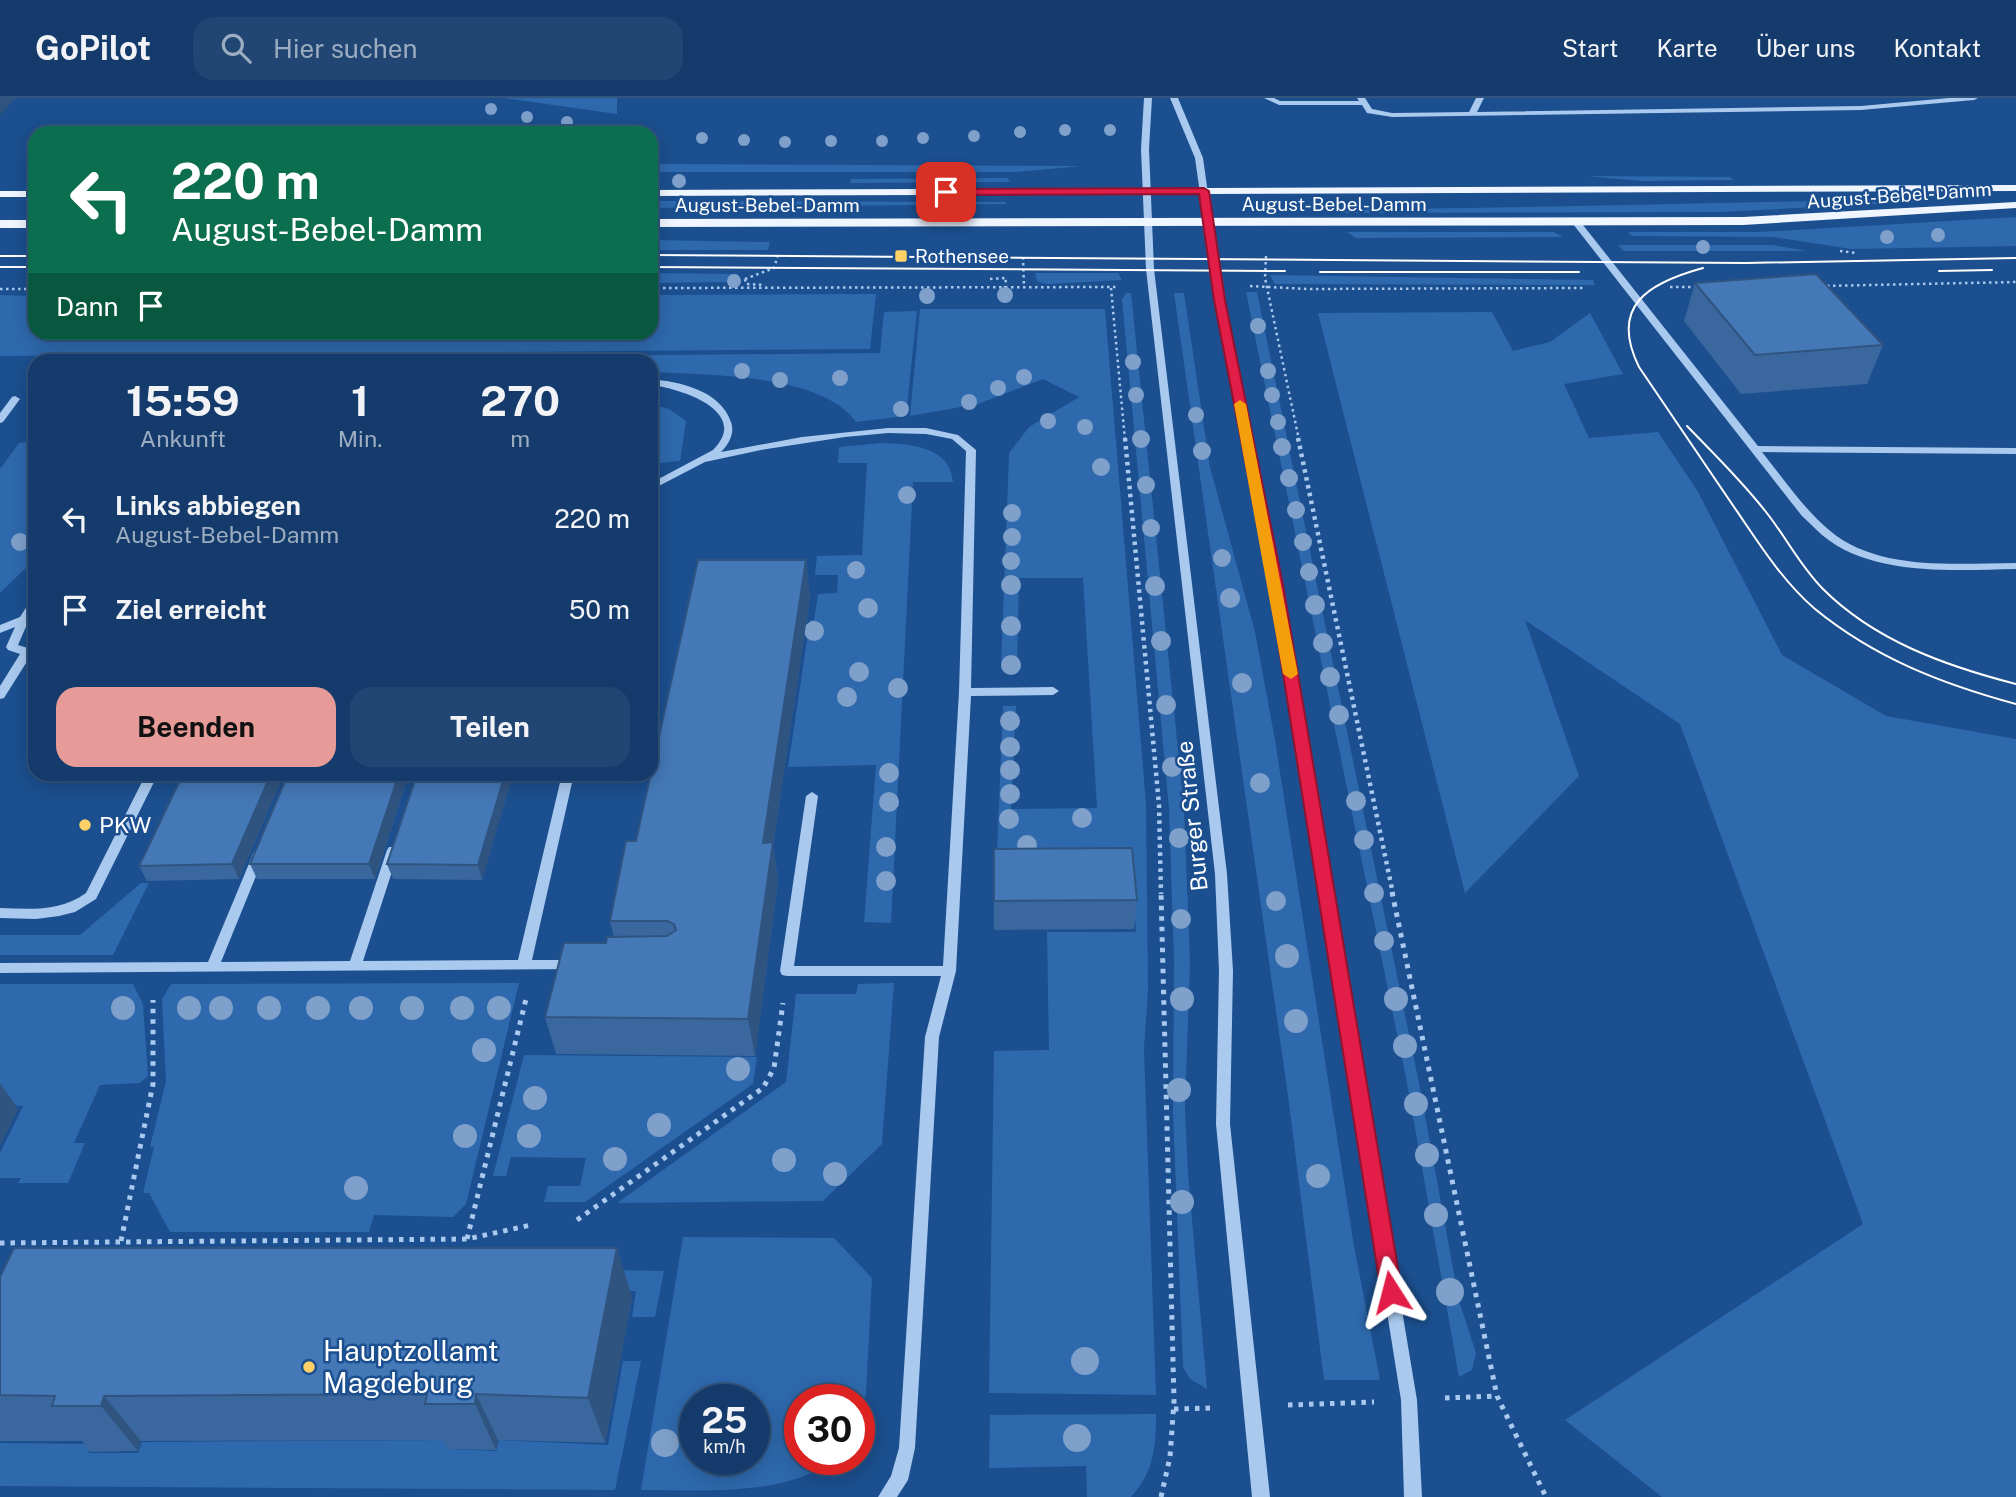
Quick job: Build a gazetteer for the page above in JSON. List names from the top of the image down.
{
  "streets": {
    "main road": ["August-Bebel-Damm"],
    "street": ["Burger Straße"]
  },
  "crossings": [
    ["August-Bebel-Damm", "Burger Straße"]
  ],
  "places": {
    "transit": ["Rothensee"],
    "other": ["PKW", "Hauptzollamt Magdeburg"]
  },
  "page": {
    "header": "GoPilot",
    "search": "Hier suchen",
    "nav": [
      "Start",
      "Karte",
      "Über uns",
      "Kontakt"
    ],
    "turn": ["220 m", "August-Bebel-Damm"],
    "then": "Dann",
    "eta": [
      "15:59",
      "Ankunft",
      "1",
      "Min.",
      "270",
      "m"
    ],
    "list": [
      {
        "name": "Links abbiegen",
        "note": "August-Bebel-Damm",
        "value": "220 m"
      },
      {
        "name": "Ziel erreicht",
        "value": "50 m"
      }
    ],
    "buttons": ["Beenden", "Teilen"],
    "speed": "25 km/h",
    "limit": "30"
  }
}
